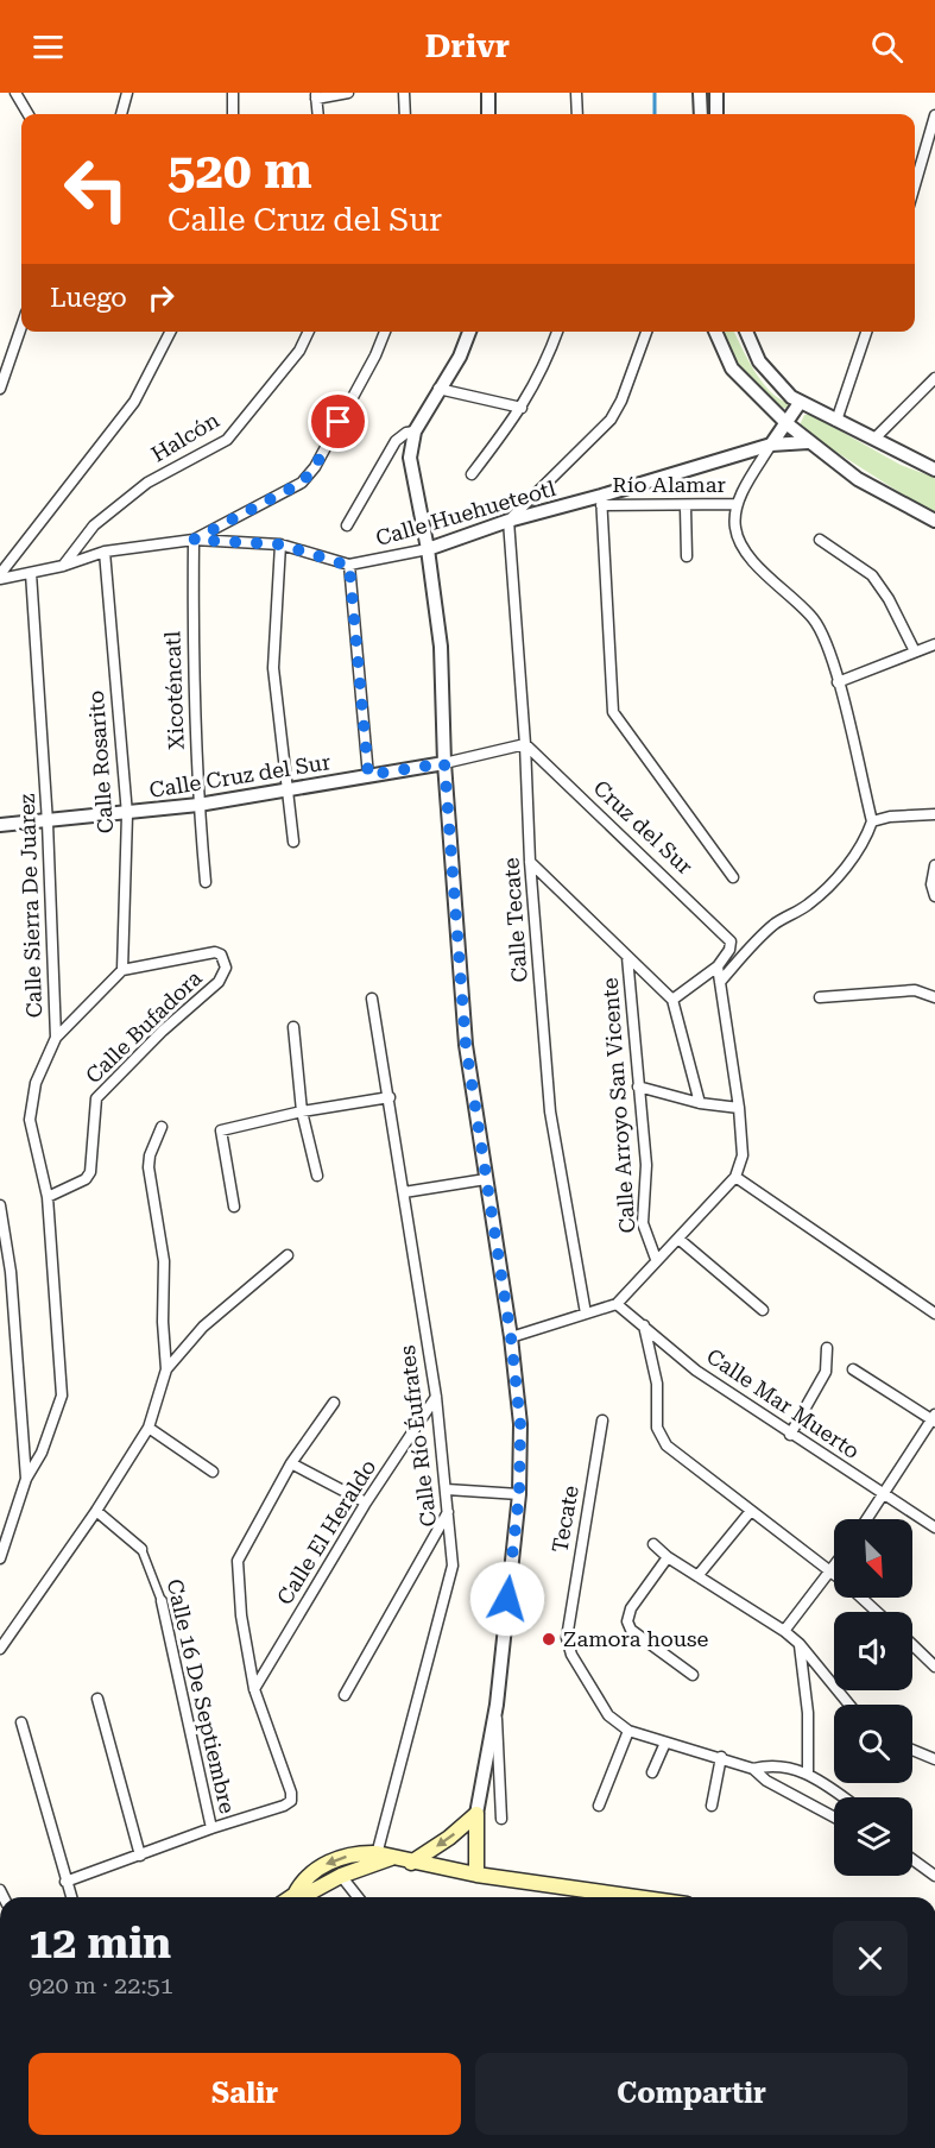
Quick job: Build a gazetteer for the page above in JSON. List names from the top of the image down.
{
  "streets": {
    "street": [
      "Halcón",
      "Río Alamar",
      "Calle Huehueteotl",
      "Xicoténcatl",
      "Calle Rosarito",
      "Calle Cruz del Sur",
      "Cruz del Sur",
      "Calle Sierra De Juárez",
      "Calle Tecate",
      "Calle Bufadora",
      "Calle Arroyo San Vicente",
      "Calle Mar Muerto",
      "Calle Río Éufrates",
      "Tecate",
      "Calle El Heraldo",
      "Calle 16 De Septiembre"
    ]
  },
  "crossings": [
    ["Halcón", "Calle Huehueteotl"],
    ["Río Alamar", "Calle Huehueteotl"],
    ["Calle Huehueteotl", "Xicoténcatl"],
    ["Calle Huehueteotl", "Calle Rosarito"],
    ["Calle Huehueteotl", "Calle Sierra De Juárez"],
    ["Calle Huehueteotl", "Calle Tecate"],
    ["Xicoténcatl", "Calle Cruz del Sur"],
    ["Calle Rosarito", "Calle Cruz del Sur"],
    ["Calle Rosarito", "Calle Bufadora"],
    ["Calle Cruz del Sur", "Cruz del Sur"],
    ["Calle Cruz del Sur", "Calle Sierra De Juárez"],
    ["Calle Cruz del Sur", "Calle Tecate"],
    ["Cruz del Sur", "Calle Tecate"],
    ["Calle Sierra De Juárez", "Calle Bufadora"],
    ["Calle Tecate", "Calle Arroyo San Vicente"],
    ["Calle Río Éufrates", "Calle El Heraldo"]
  ],
  "places": ["Zamora house"],
  "north": "bottom right",
  "page": {
    "header": "Drivr",
    "turn": ["520 m", "Calle Cruz del Sur"],
    "then": "Luego",
    "heading": ["12 min", "920 m · 22:51"],
    "buttons": ["Salir", "Compartir"]
  }
}
